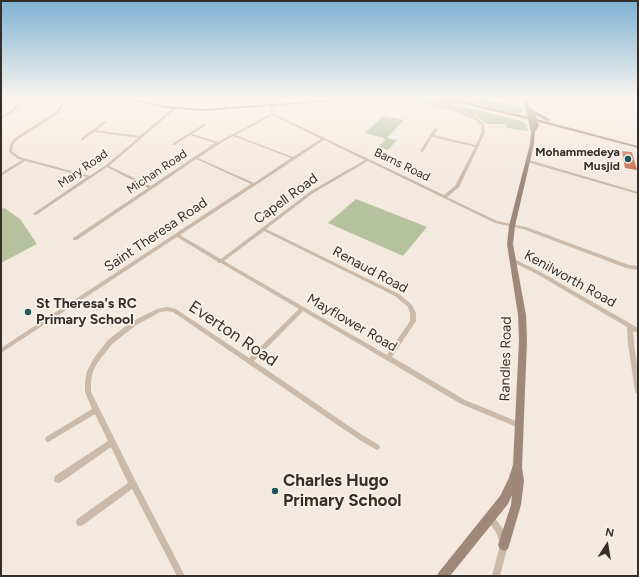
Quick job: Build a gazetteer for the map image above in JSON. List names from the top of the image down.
{
  "streets": {
    "street": [
      "Barns Road",
      "Mary Road",
      "Michan Road",
      "Capell Road",
      "Saint Theresa Road",
      "Renaud Road",
      "Kenilworth Road",
      "Mayflower Road",
      "Everton Road",
      "Randles Road"
    ]
  },
  "crossings": [
    ["Barns Road", "Capell Road"],
    ["Barns Road", "Saint Theresa Road"],
    ["Barns Road", "Randles Road"],
    ["Capell Road", "Renaud Road"],
    ["Capell Road", "Mayflower Road"],
    ["Saint Theresa Road", "Mayflower Road"],
    ["Renaud Road", "Mayflower Road"],
    ["Kenilworth Road", "Randles Road"],
    ["Mayflower Road", "Randles Road"]
  ],
  "places": ["Mohammedeya Musjid", "St Theresa's RC Primary School", "Charles Hugo Primary School"],
  "north": "top"
}
